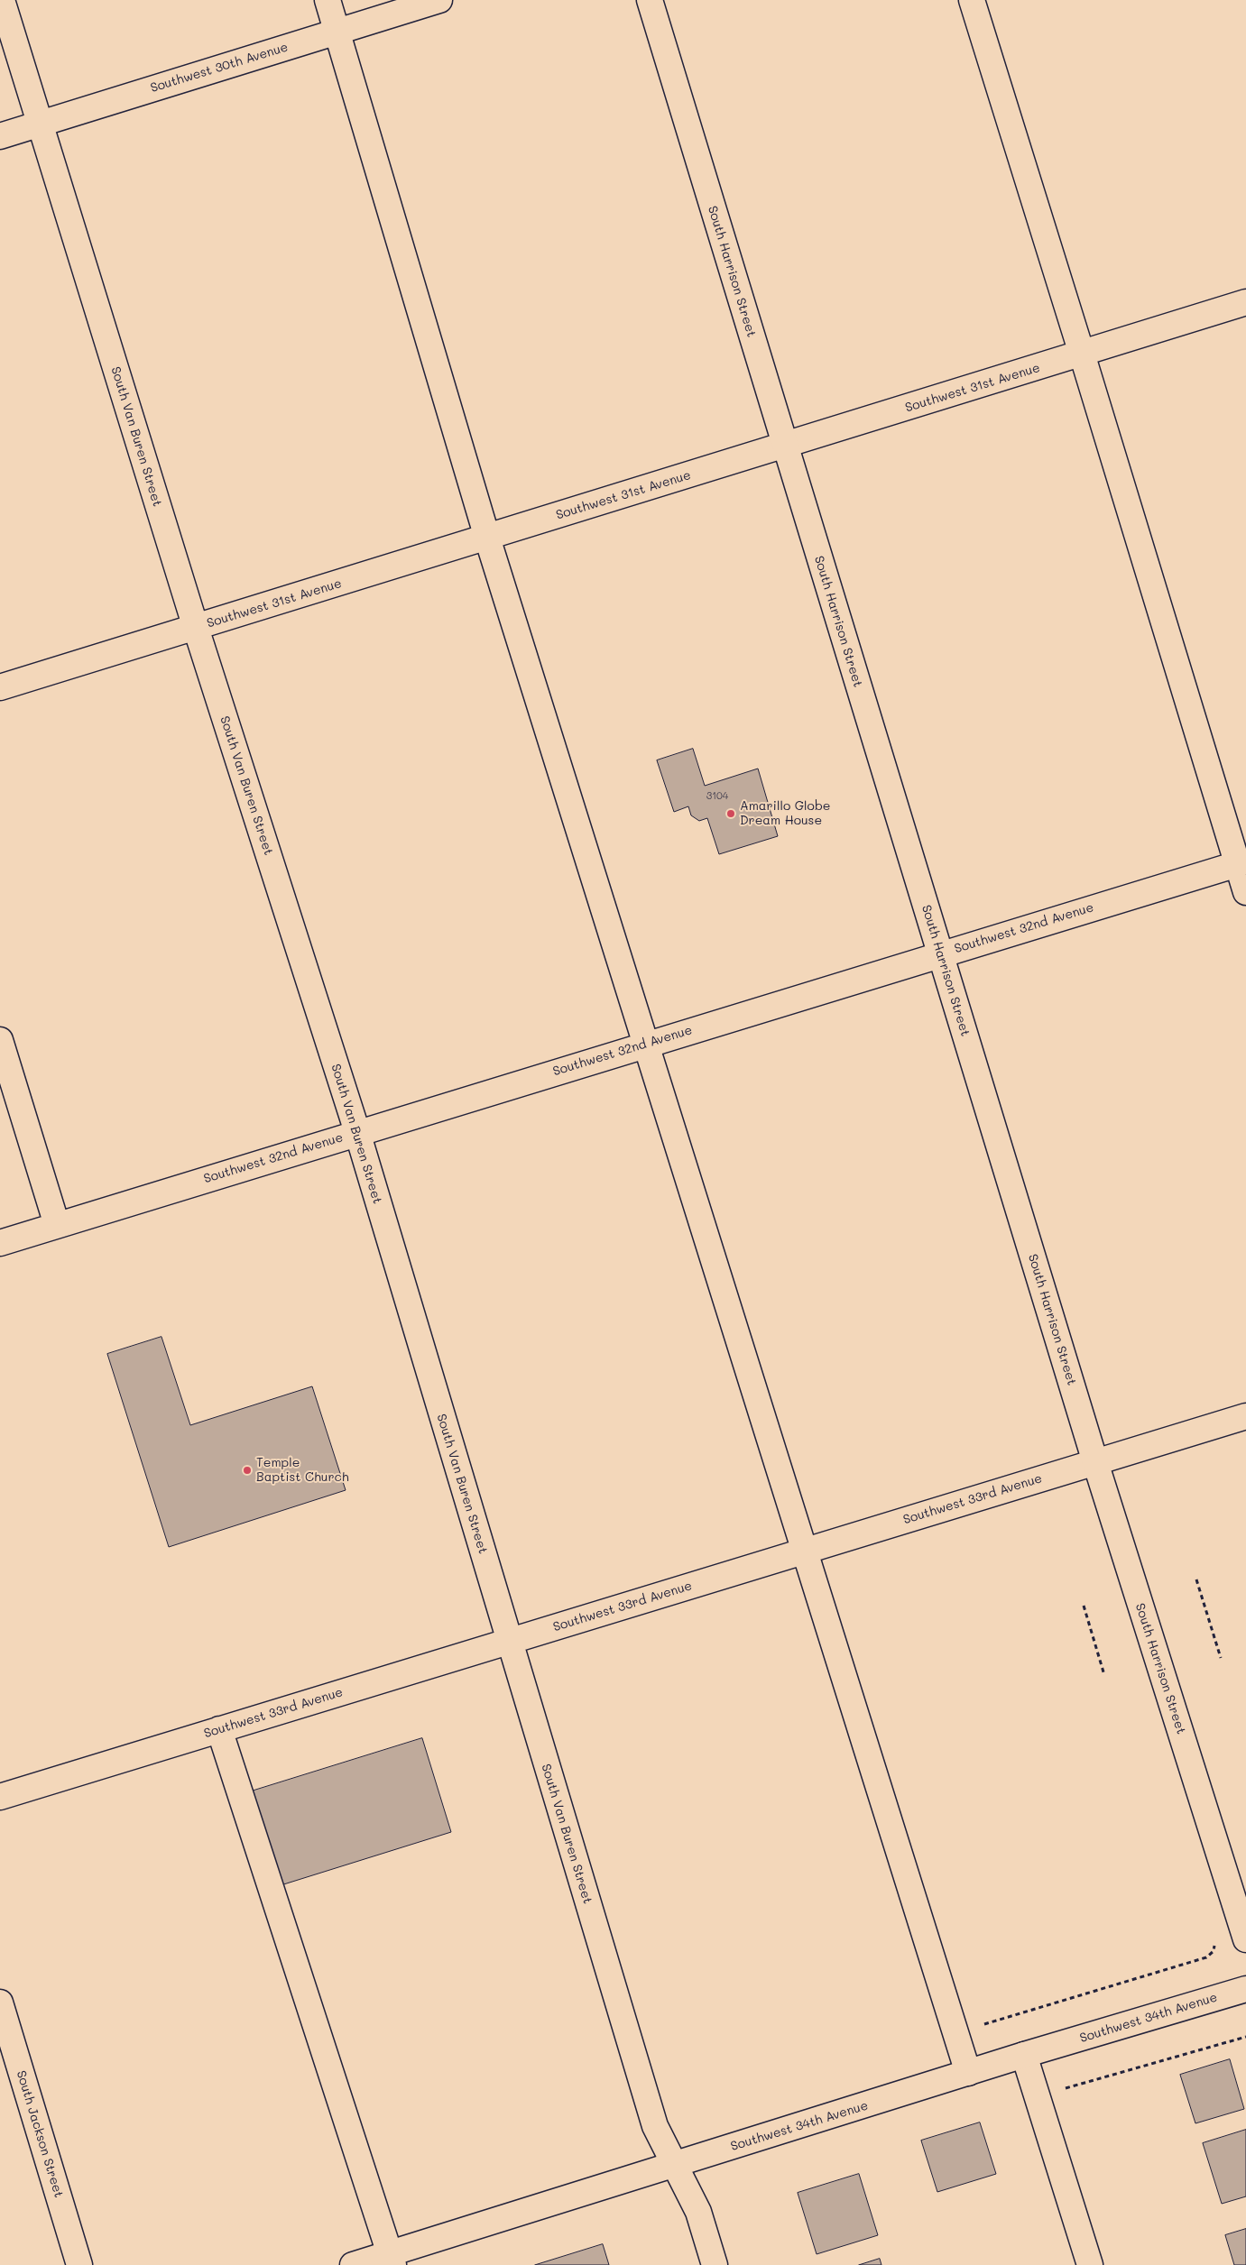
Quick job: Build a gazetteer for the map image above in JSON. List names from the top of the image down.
{
  "streets": {
    "street": [
      "Southwest 30th Avenue",
      "South Harrison Street",
      "Southwest 31st Avenue",
      "South Van Buren Street",
      "Southwest 32nd Avenue",
      "Southwest 33rd Avenue",
      "Southwest 34th Avenue",
      "South Jackson Street"
    ]
  },
  "crossings": [
    ["Southwest 30th Avenue", "South Van Buren Street"],
    ["South Harrison Street", "Southwest 31st Avenue"],
    ["South Harrison Street", "Southwest 32nd Avenue"],
    ["South Harrison Street", "Southwest 33rd Avenue"],
    ["Southwest 31st Avenue", "South Van Buren Street"],
    ["South Van Buren Street", "Southwest 32nd Avenue"],
    ["South Van Buren Street", "Southwest 33rd Avenue"],
    ["South Van Buren Street", "Southwest 34th Avenue"]
  ],
  "places": ["Amarillo Globe Dream House", "Temple Baptist Church"],
  "house_numbers": ["3104"]
}
